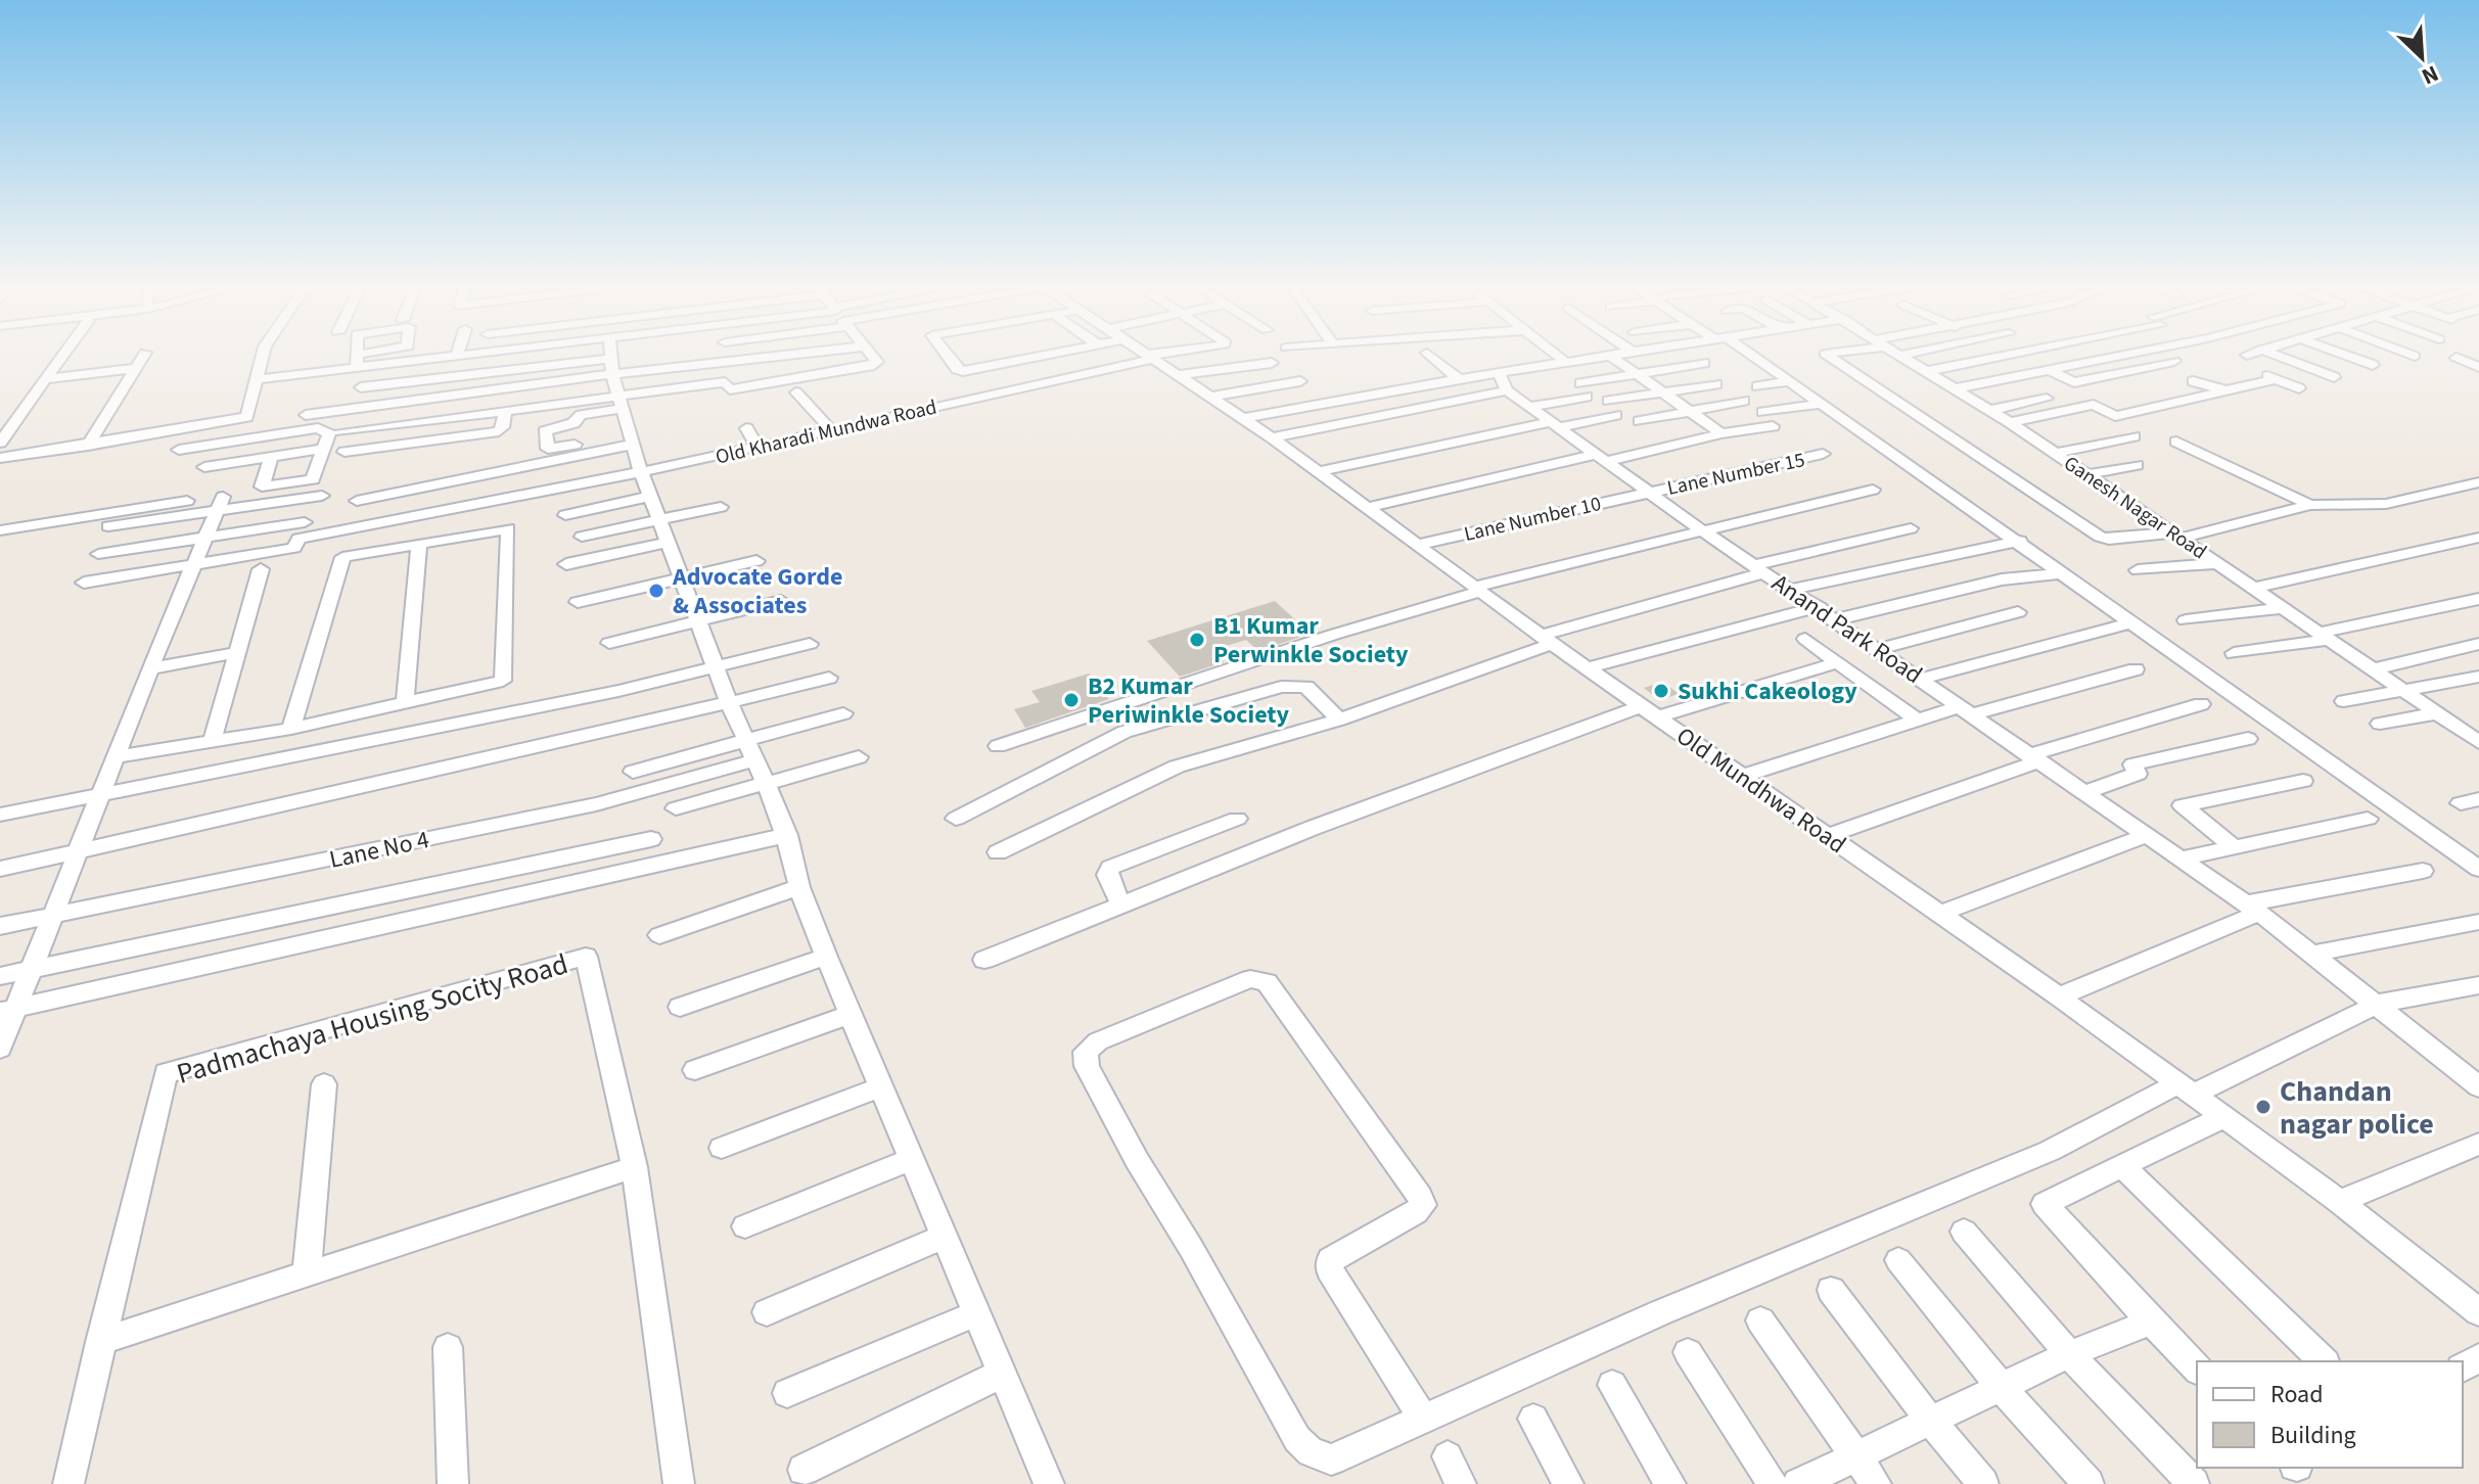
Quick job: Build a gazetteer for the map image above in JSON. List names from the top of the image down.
{
  "streets": {
    "street": [
      "Old Kharadi Mundwa Road",
      "Lane Number 15",
      "Ganesh Nagar Road",
      "Lane Number 10",
      "Anand Park Road",
      "Old Mundhwa Road",
      "Lane No 4",
      "Padmachaya Housing Socity Road"
    ]
  },
  "crossings": [
    ["Old Kharadi Mundwa Road", "Old Mundhwa Road"],
    ["Lane Number 15", "Lane Number 10"],
    ["Lane Number 15", "Anand Park Road"],
    ["Lane Number 10", "Anand Park Road"],
    ["Lane Number 10", "Old Mundhwa Road"]
  ],
  "places": [
    "Advocate Gorde & Associates",
    "B1 Kumar Perwinkle Society",
    "Sukhi Cakeology",
    "B2 Kumar Periwinkle Society",
    "Chandan nagar police"
  ],
  "legend": ["Road", "Building"],
  "north": "bottom right"
}
